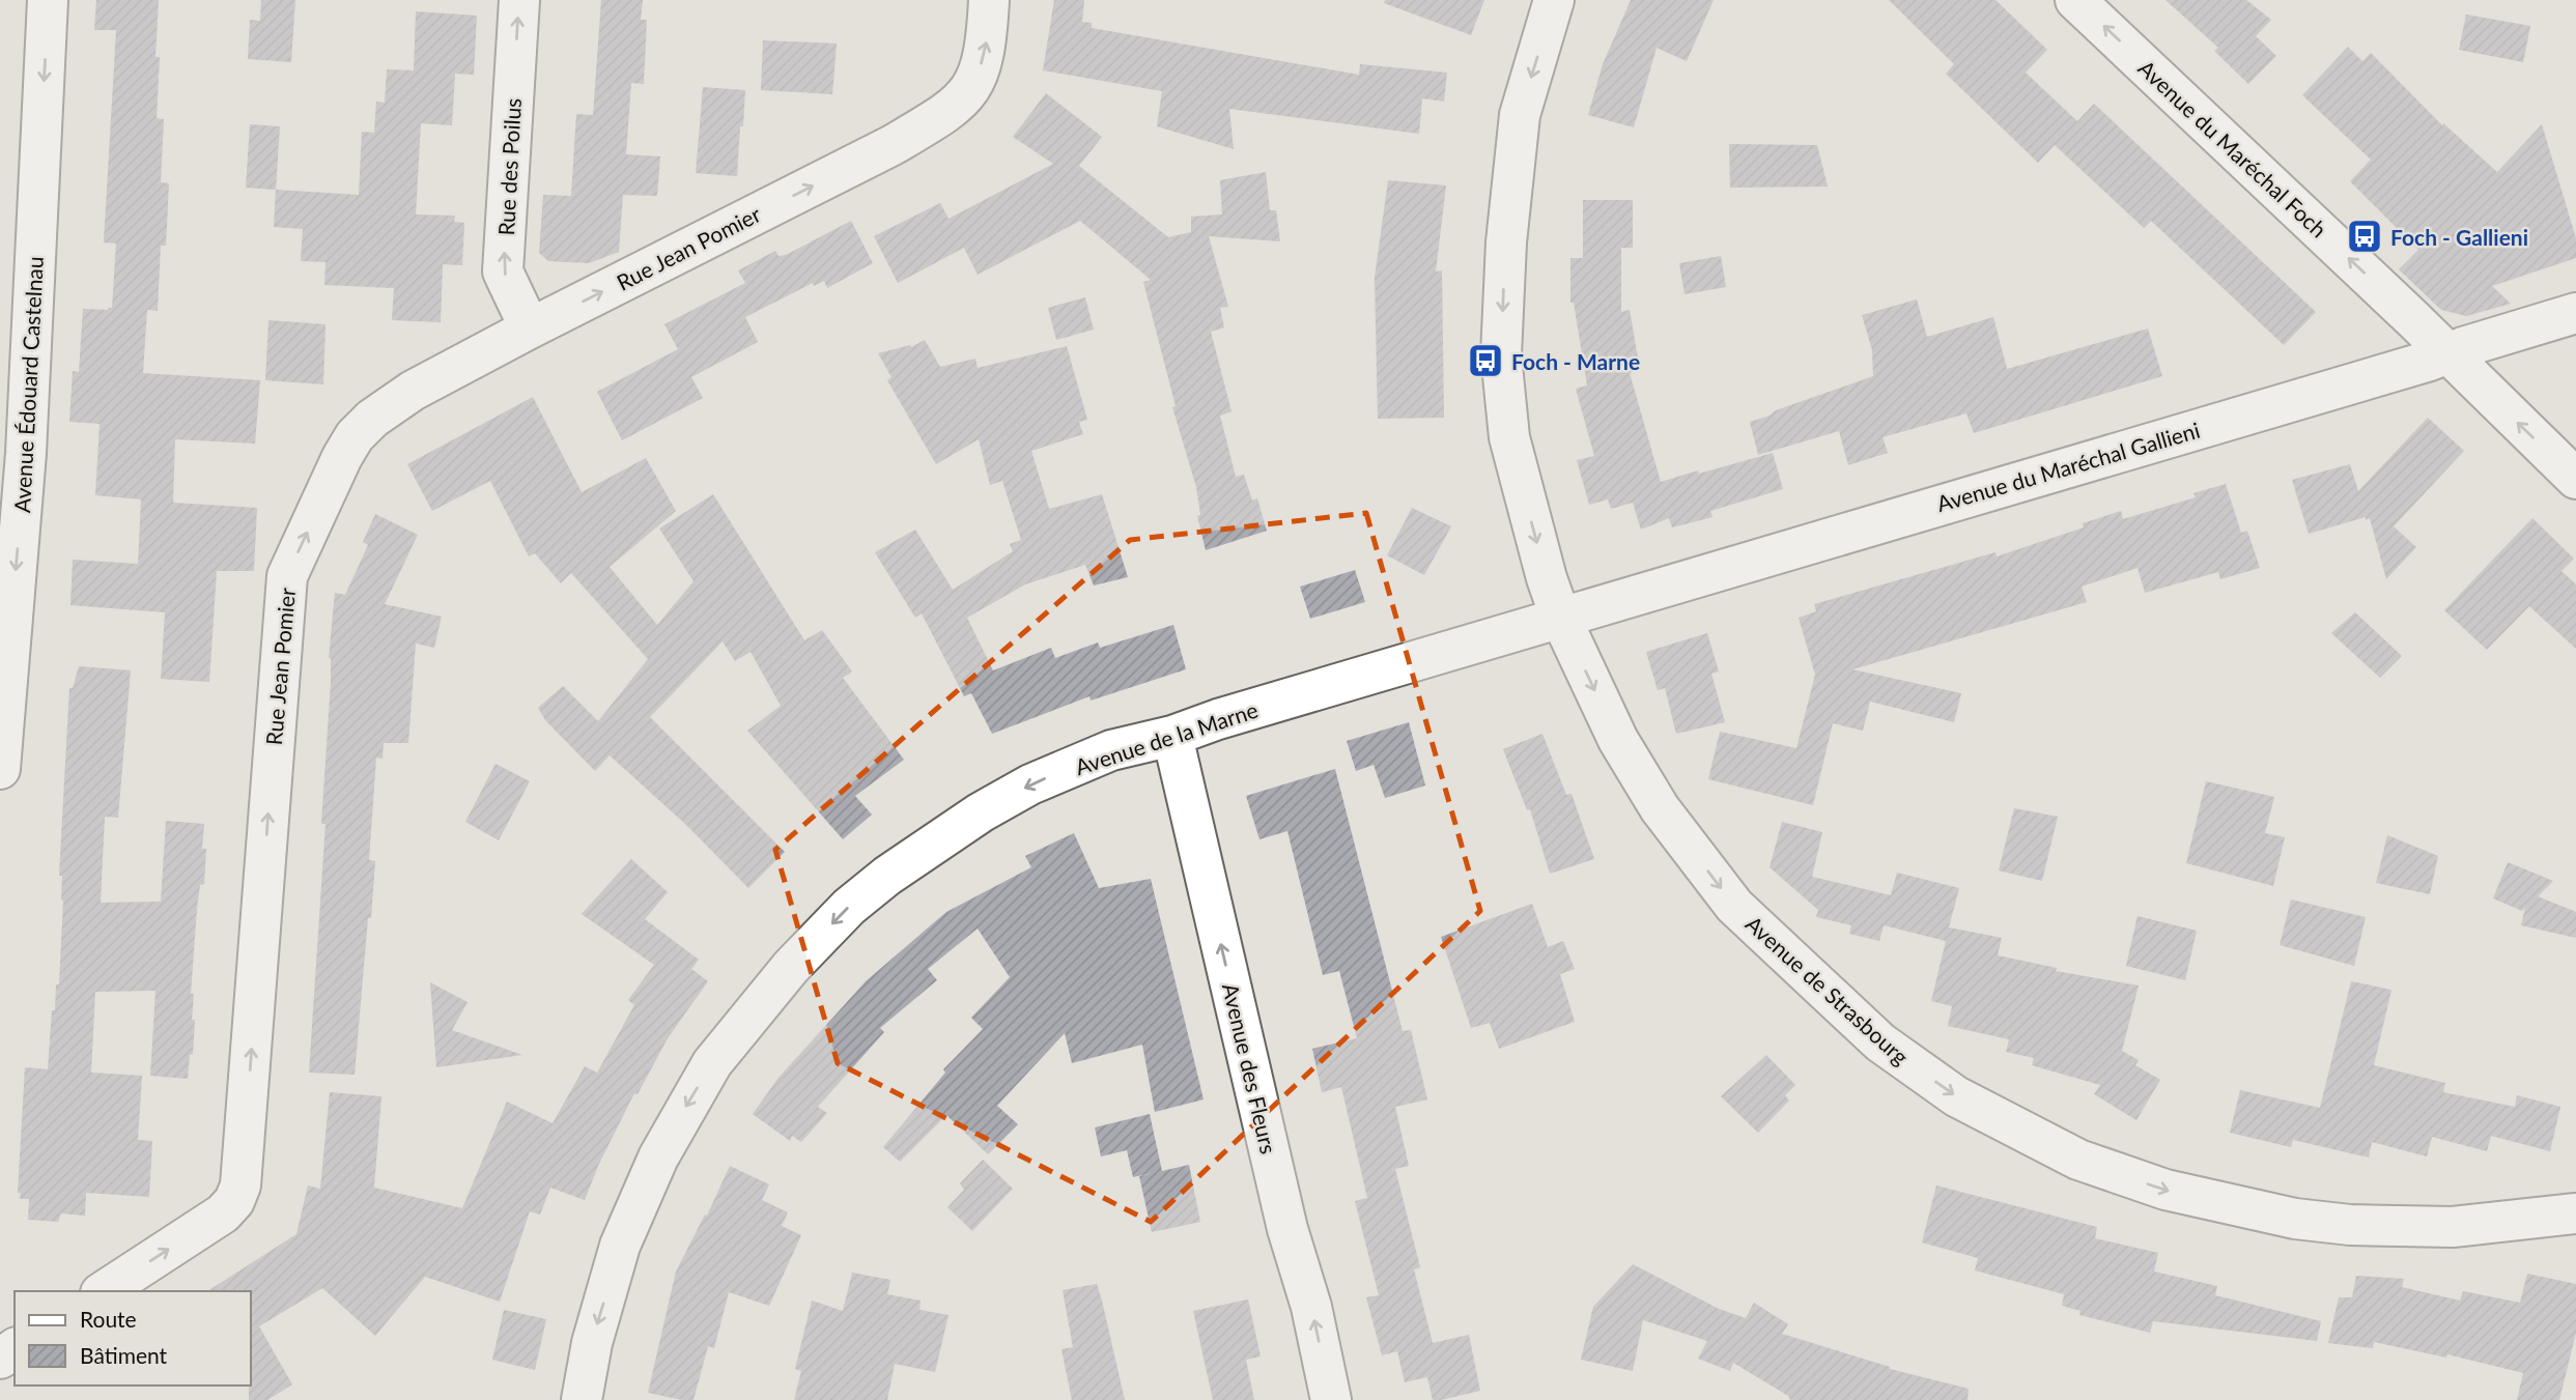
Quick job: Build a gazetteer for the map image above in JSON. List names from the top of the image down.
{
  "streets": {
    "street": [
      "Avenue du Maréchal Foch",
      "Rue des Poilus",
      "Rue Jean Pomier",
      "Avenue Édouard Castelnau",
      "Avenue du Maréchal Gallieni",
      "Avenue de la Marne",
      "Avenue de Strasbourg",
      "Avenue des Fleurs"
    ]
  },
  "crossings": [
    ["Avenue du Maréchal Foch", "Avenue du Maréchal Gallieni"],
    ["Rue des Poilus", "Rue Jean Pomier"],
    ["Avenue du Maréchal Gallieni", "Avenue de la Marne"],
    ["Avenue du Maréchal Gallieni", "Avenue de Strasbourg"],
    ["Avenue de la Marne", "Avenue de Strasbourg"],
    ["Avenue de la Marne", "Avenue des Fleurs"]
  ],
  "one_way": [
    "Avenue du Maréchal Foch",
    "Rue des Poilus",
    "Rue Jean Pomier",
    "Avenue Édouard Castelnau",
    "Avenue de la Marne",
    "Avenue de Strasbourg",
    "Avenue des Fleurs"
  ],
  "places": {
    "bus stop": ["Foch - Gallieni", "Foch - Marne"]
  },
  "legend": ["Route", "Bâtiment"]
}
